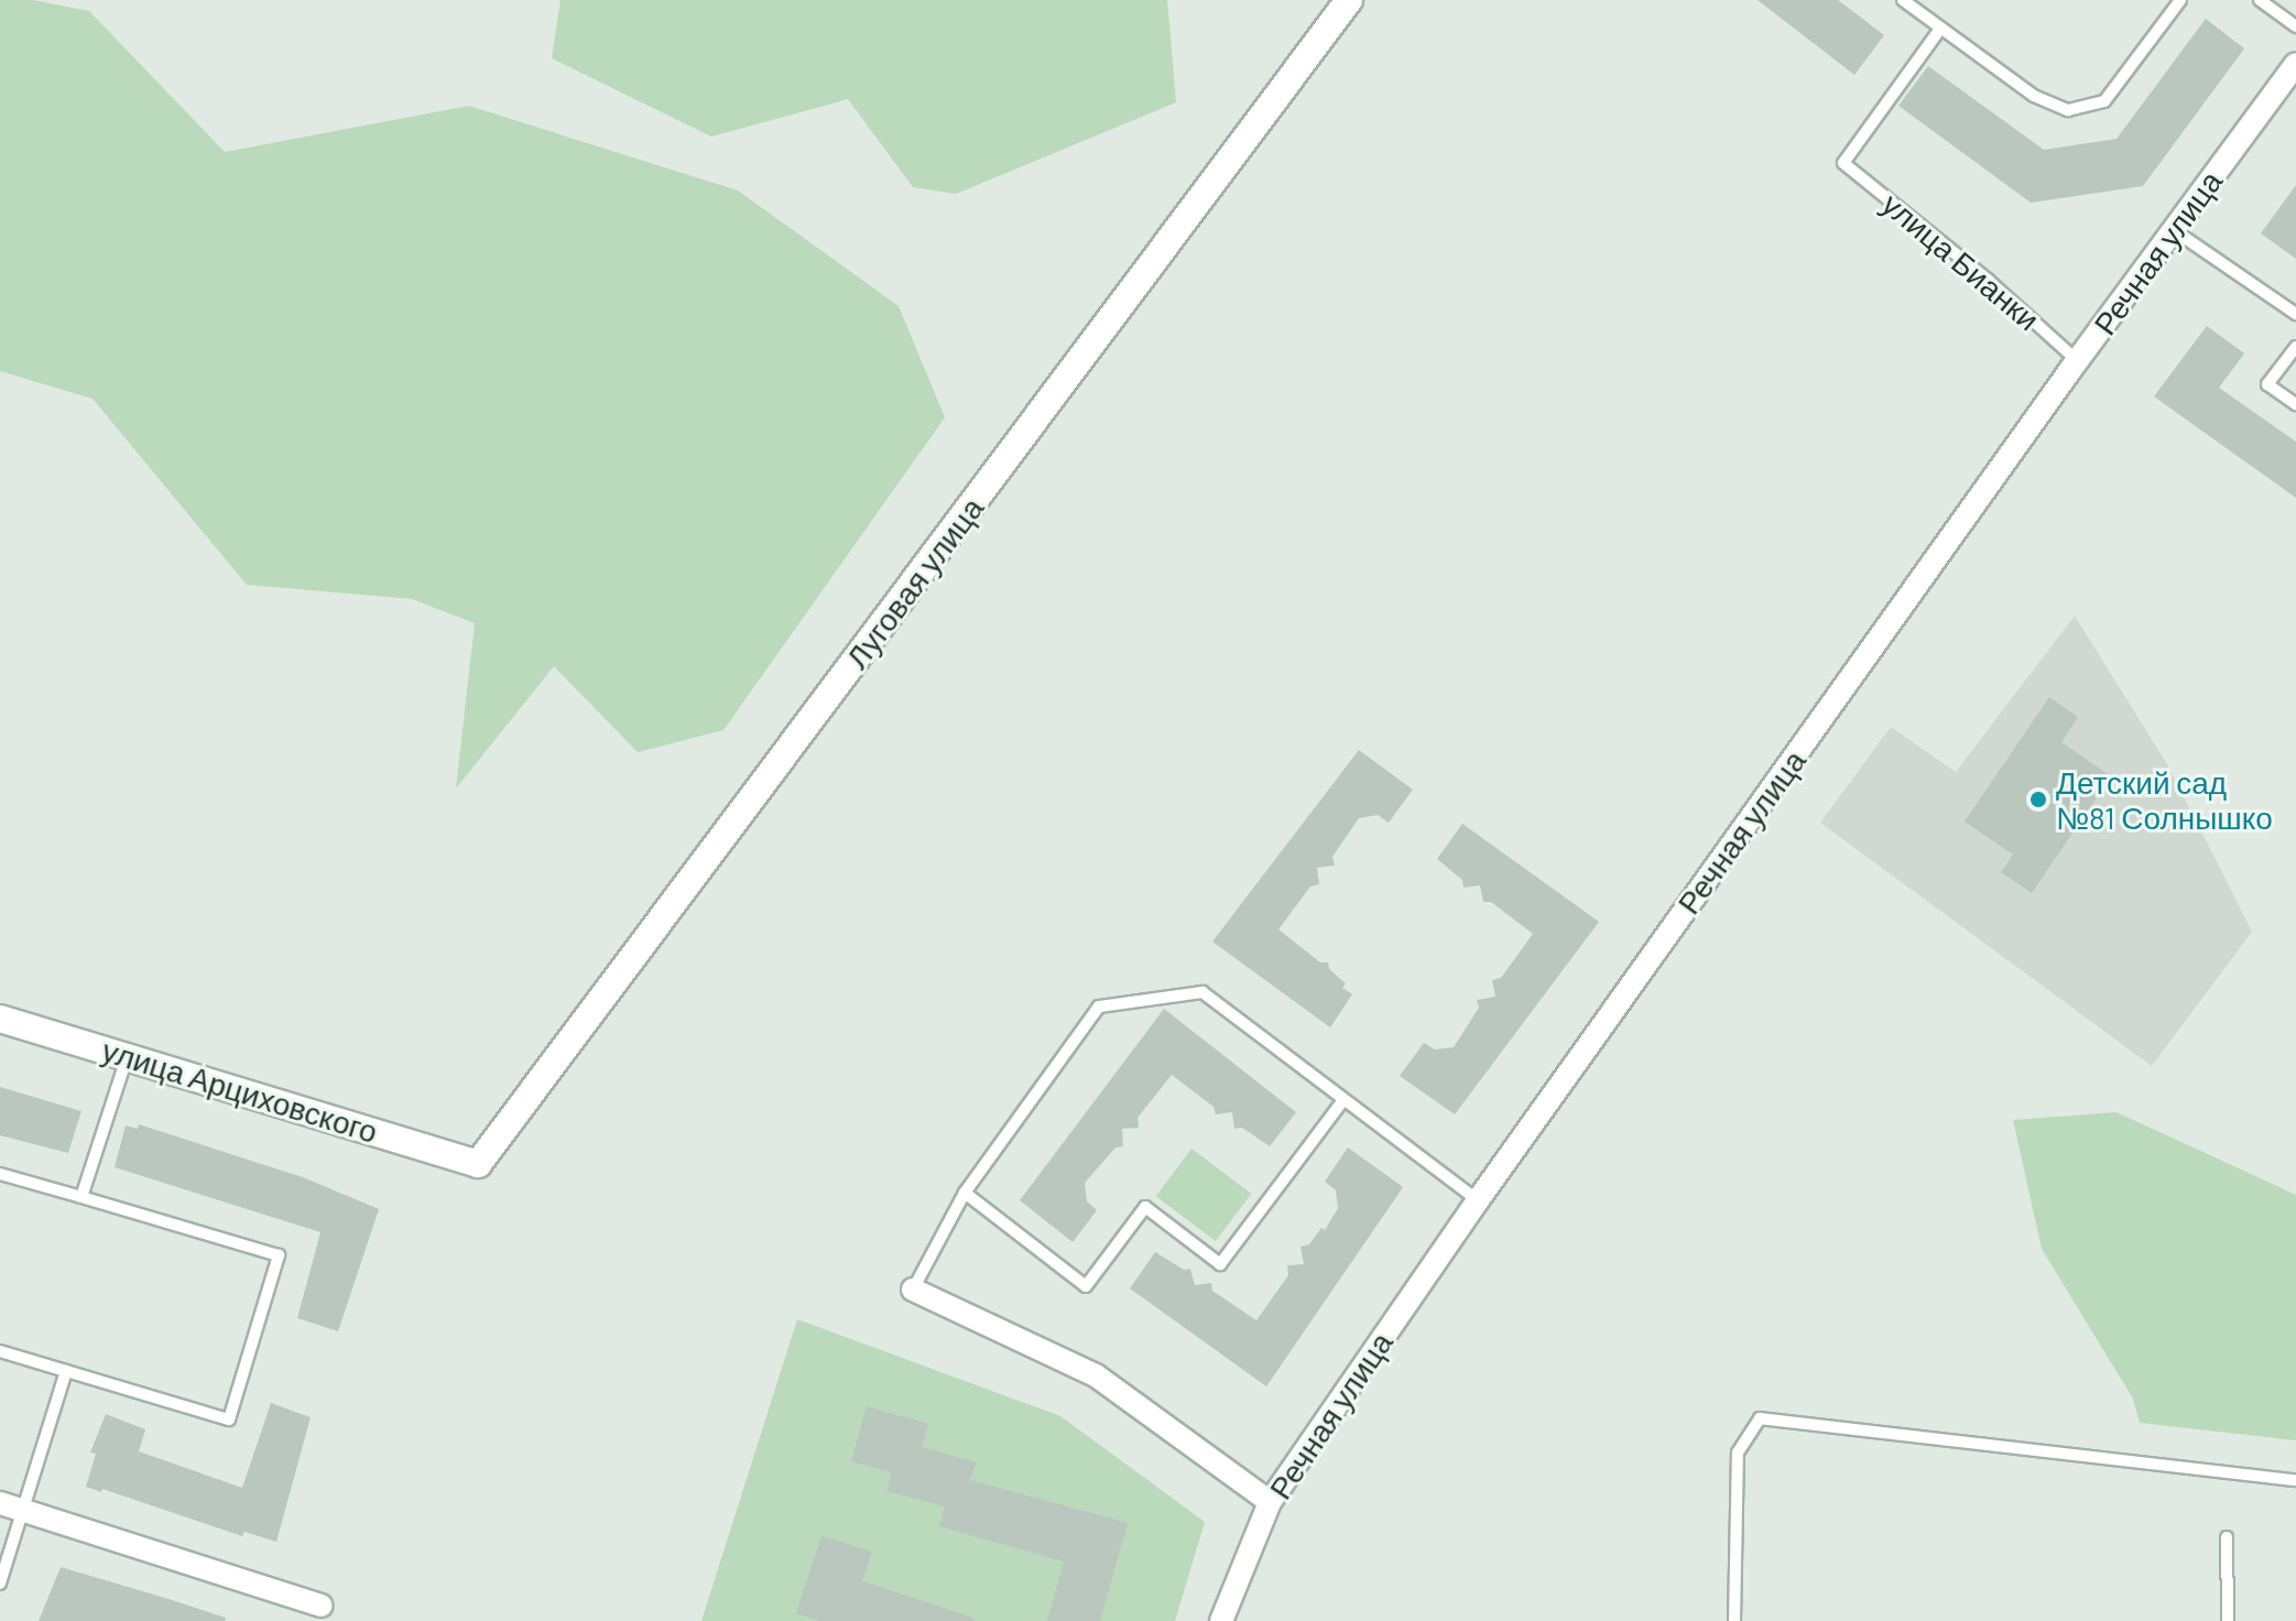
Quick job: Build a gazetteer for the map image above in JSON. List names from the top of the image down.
{
  "streets": {
    "street": ["Речная улица", "Луговая улица", "улица Арциховского"],
    "lane": ["улица Бианки"]
  },
  "crossings": [
    ["Речная улица", "улица Бианки"],
    ["Луговая улица", "улица Арциховского"]
  ],
  "places": ["Детский сад №81 Солнышко"]
}
